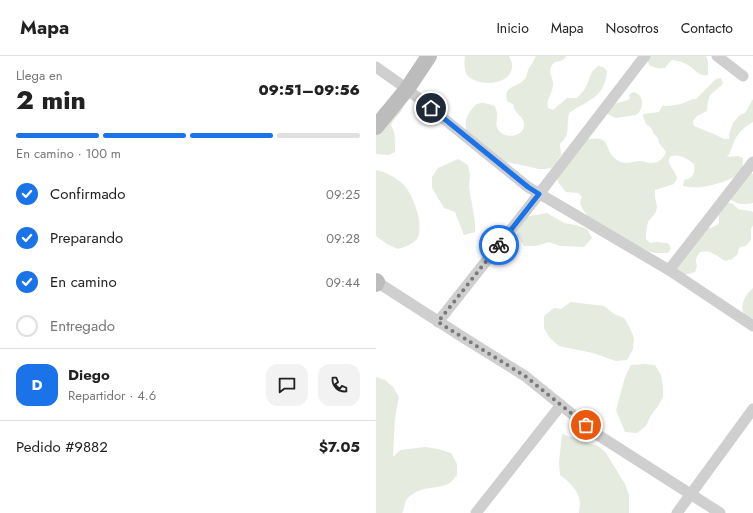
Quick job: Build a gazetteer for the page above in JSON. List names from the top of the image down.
{
  "page": {
    "header": "Mapa",
    "nav": [
      "Inicio",
      "Mapa",
      "Nosotros",
      "Contacto"
    ],
    "heading": ["2 min", "Llega en", "09:51–09:56"],
    "panel": [
      "Diego",
      "Repartidor · 4.6",
      "Pedido #9882",
      "$7.05"
    ],
    "bar": "En camino · 100 m",
    "list": [
      ["Confirmado", "09:25"],
      ["Preparando", "09:28"],
      ["En camino", "09:44"],
      "Entregado"
    ],
    "round": "D"
  }
}
